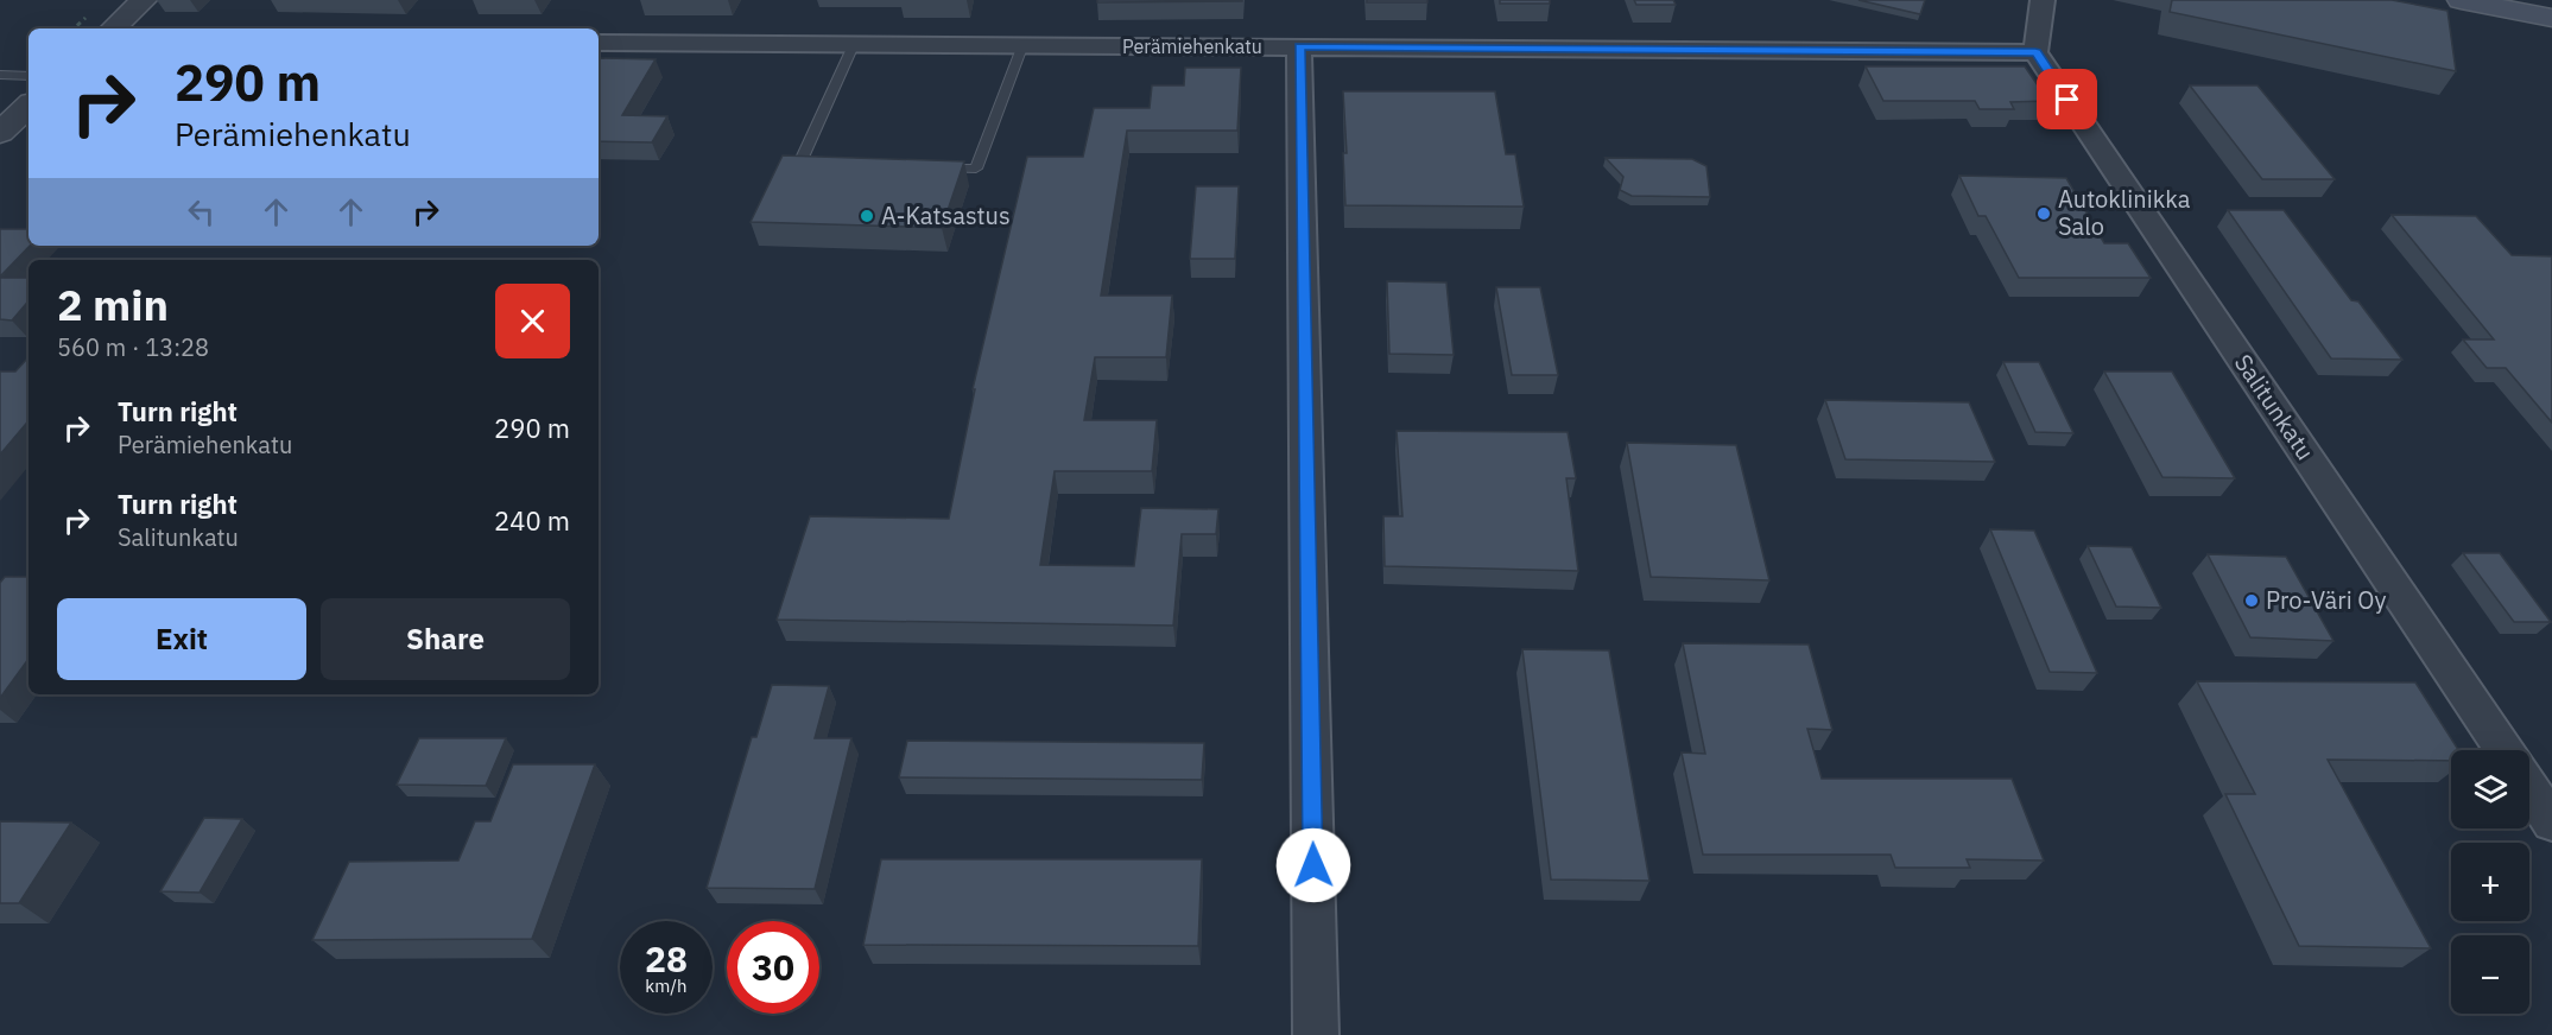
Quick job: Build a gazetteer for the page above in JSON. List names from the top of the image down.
{
  "streets": {
    "street": ["Perämiehenkatu", "Salitunkatu"]
  },
  "crossings": [
    ["Perämiehenkatu", "Salitunkatu"]
  ],
  "places": ["Autoklinikka Salo", "A-Katsastus", "Pro-Väri Oy"],
  "page": {
    "turn": ["290 m", "Perämiehenkatu"],
    "heading": ["2 min", "560 m · 13:28"],
    "list": [
      {
        "name": "Turn right",
        "note": "Perämiehenkatu",
        "value": "290 m"
      },
      {
        "name": "Turn right",
        "note": "Salitunkatu",
        "value": "240 m"
      }
    ],
    "buttons": ["Exit", "Share"],
    "map_buttons": ["+", "−"],
    "speed": "28 km/h",
    "limit": "30"
  }
}
